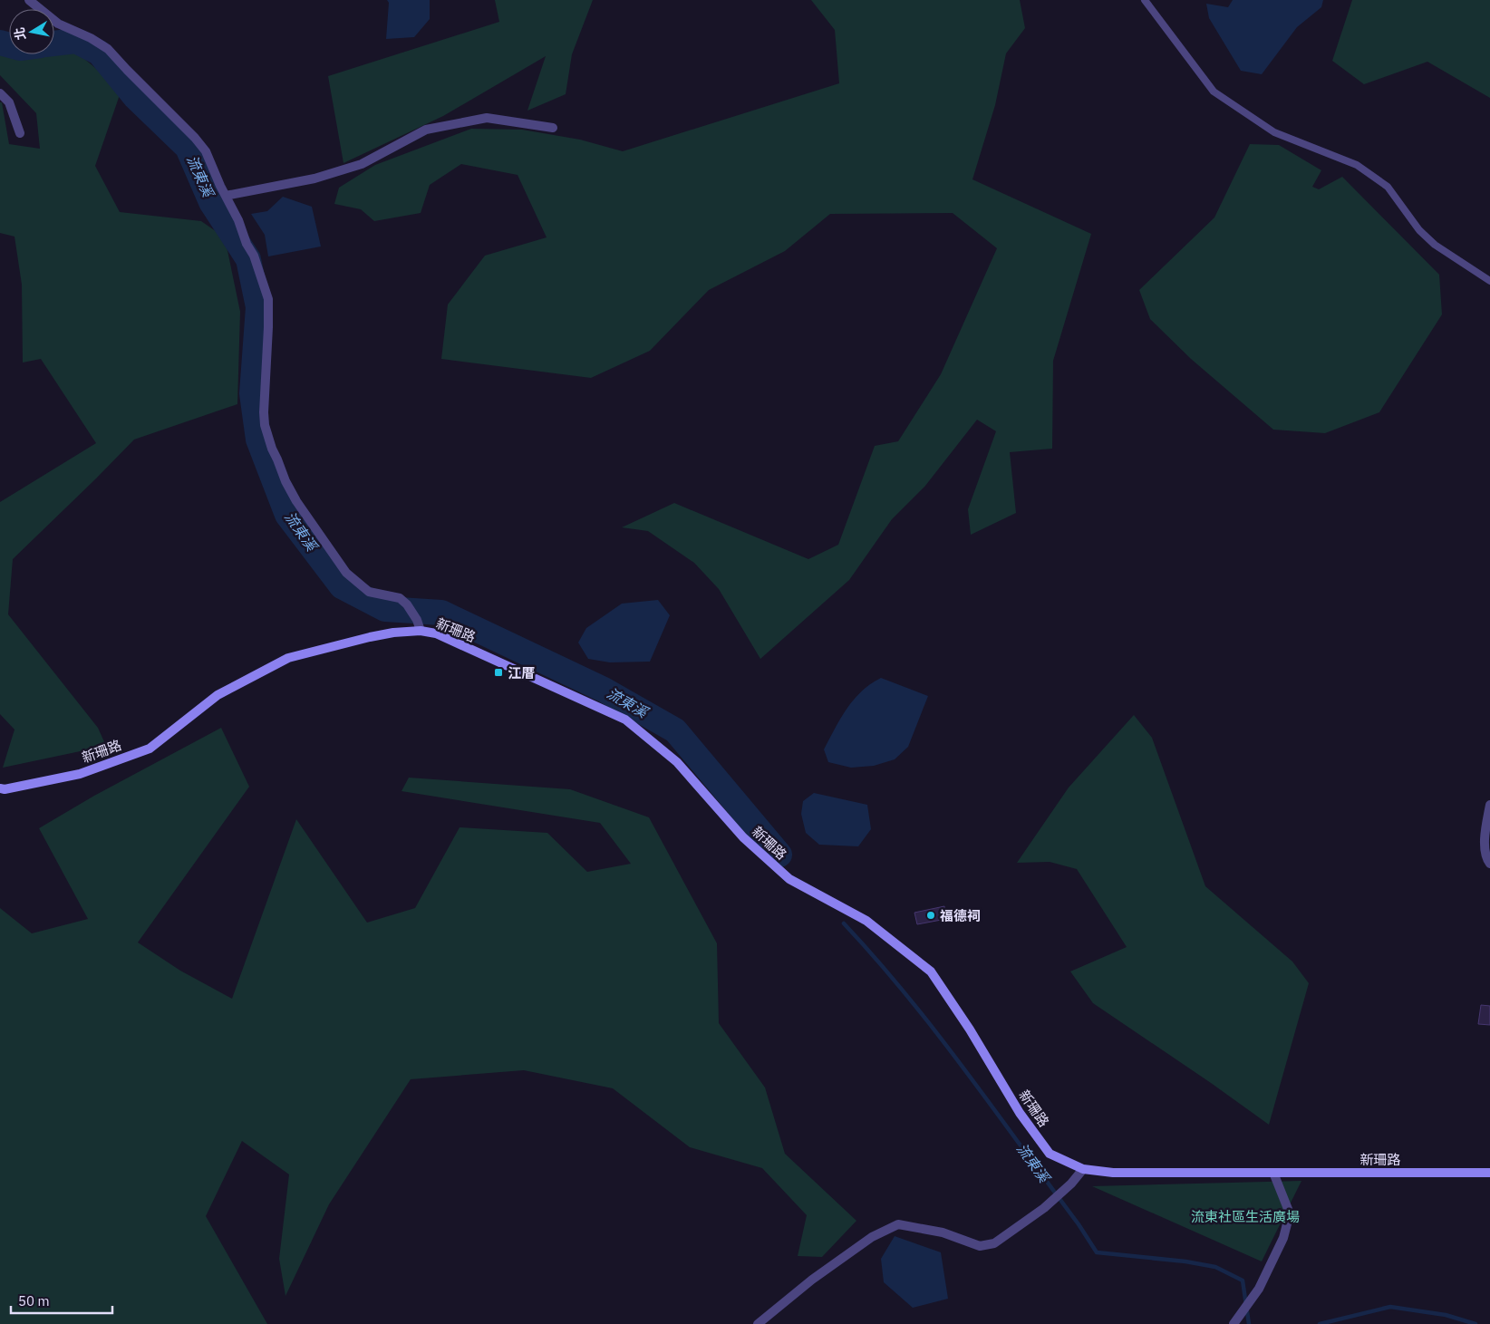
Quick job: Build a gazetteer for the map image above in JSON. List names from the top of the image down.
{
  "streets": {
    "street": ["新珊路"]
  },
  "water": ["流東溪"],
  "parks": ["流東社區生活廣場"],
  "places": {
    "transit": ["江厝"],
    "other": ["福德祠"]
  },
  "scale_bar": "50 m",
  "north": "left"
}
